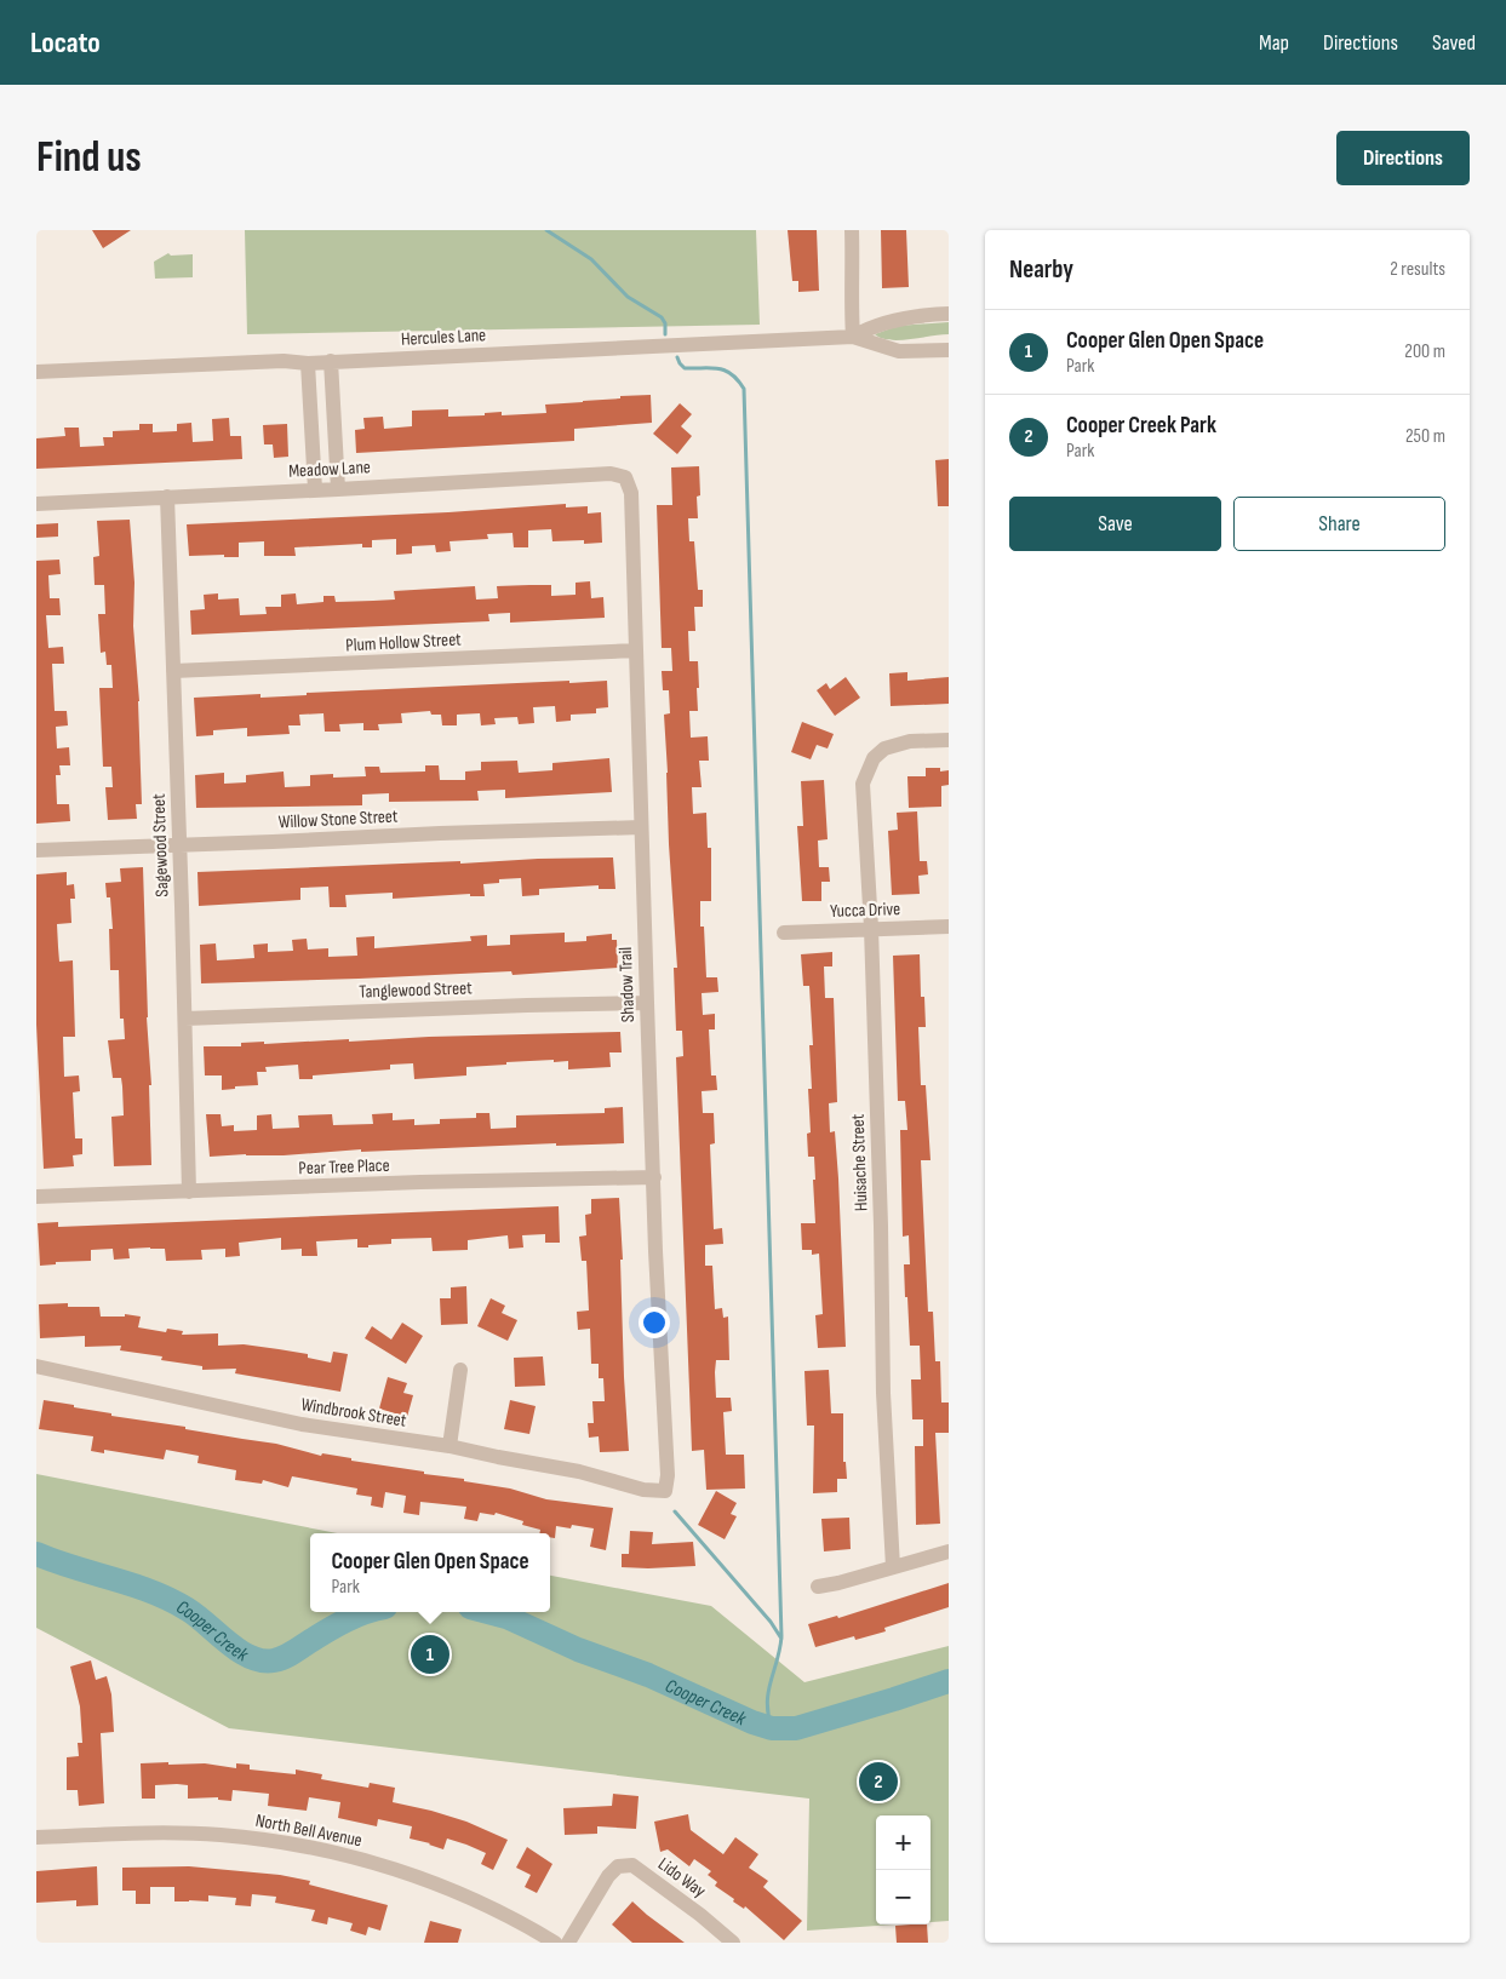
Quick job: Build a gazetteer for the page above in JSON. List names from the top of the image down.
{
  "streets": {
    "street": [
      "Hercules Lane",
      "Meadow Lane",
      "Plum Hollow Street",
      "Willow Stone Street",
      "Sagewood Street",
      "Yucca Drive",
      "Shadow Trail",
      "Tanglewood Street",
      "Huisache Street",
      "Pear Tree Place",
      "Windbrook Street",
      "North Bell Avenue",
      "Lido Way"
    ]
  },
  "crossings": [
    ["Meadow Lane", "Sagewood Street"],
    ["Meadow Lane", "Shadow Trail"],
    ["Plum Hollow Street", "Sagewood Street"],
    ["Plum Hollow Street", "Shadow Trail"],
    ["Willow Stone Street", "Sagewood Street"],
    ["Willow Stone Street", "Shadow Trail"],
    ["Sagewood Street", "Tanglewood Street"],
    ["Sagewood Street", "Pear Tree Place"],
    ["Yucca Drive", "Huisache Street"],
    ["Shadow Trail", "Tanglewood Street"],
    ["Shadow Trail", "Pear Tree Place"],
    ["Shadow Trail", "Windbrook Street"]
  ],
  "water": ["Cooper Creek"],
  "page": {
    "header": "Locato",
    "nav": ["Map", "Directions", "Saved"],
    "buttons": [
      "Directions",
      ["Save", "Share"]
    ],
    "title": "Find us",
    "heading": ["Nearby", "2 results"],
    "list": [
      {
        "mark": "1",
        "name": "Cooper Glen Open Space",
        "note": "Park",
        "value": "200 m"
      },
      {
        "mark": "2",
        "name": "Cooper Creek Park",
        "note": "Park",
        "value": "250 m"
      }
    ],
    "popup": ["Cooper Glen Open Space", "Park"],
    "pins": ["1", "2"],
    "map_buttons": ["+", "−"]
  }
}
